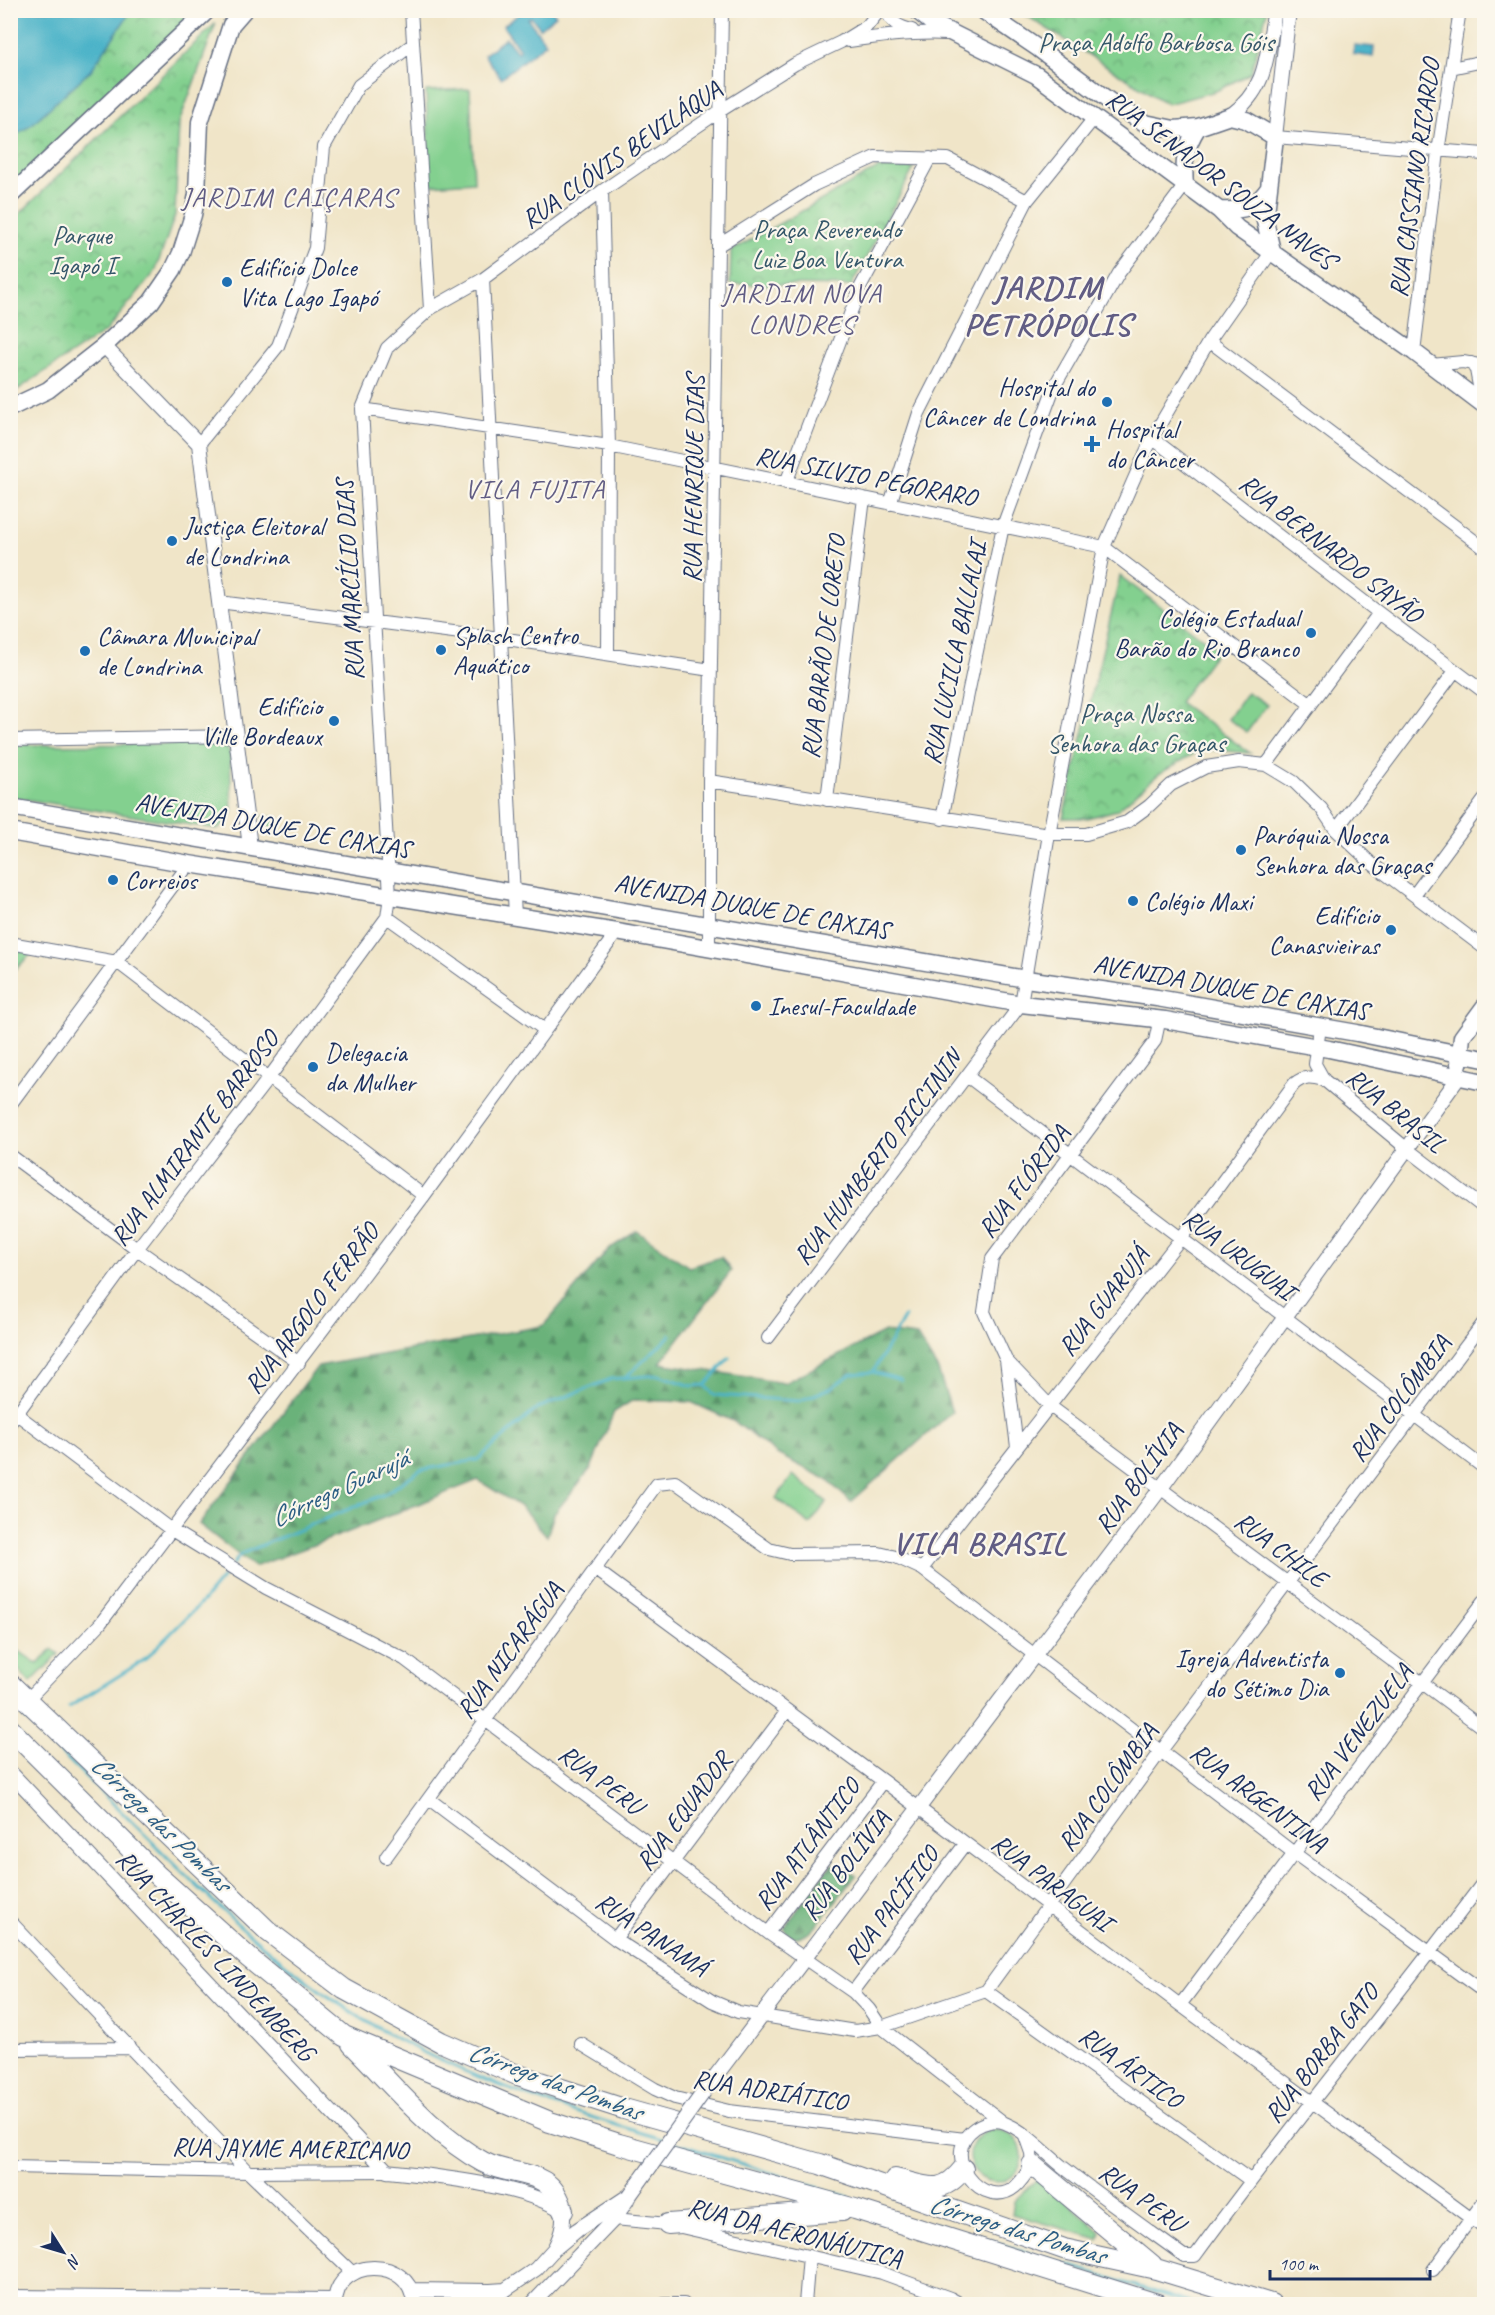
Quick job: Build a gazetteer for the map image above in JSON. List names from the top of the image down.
{
  "streets": {
    "main road": ["RUA SENADOR SOUZA NAVES", "AVENIDA DUQUE DE CAXIAS"],
    "street": [
      "RUA CLÓVIS BEVILÁQUA",
      "RUA CASSIANO RICARDO",
      "RUA SILVIO PEGORARO",
      "RUA HENRIQUE DIAS",
      "RUA BERNARDO SAYÃO",
      "RUA MARCÍLIO DIAS",
      "RUA BARÃO DE LORETO",
      "RUA LUCILLA BALLALAI",
      "RUA BRASIL",
      "RUA ALMIRANTE BARROSO",
      "RUA HUMBERTO PICCININ",
      "RUA FLÓRIDA",
      "RUA URUGUAI",
      "RUA GUARUJÁ",
      "RUA ARGOLO FERRÃO",
      "RUA COLÔMBIA",
      "RUA BOLÍVIA",
      "RUA CHILE",
      "RUA NICARÁGUA",
      "RUA VENEZUELA",
      "RUA PERU",
      "RUA ARGENTINA",
      "RUA EQUADOR",
      "RUA ATLÂNTICO",
      "RUA PARAGUAI",
      "RUA PACÍFICO",
      "RUA PANAMÁ",
      "RUA CHARLES LINDEMBERG",
      "RUA BORBA GATO",
      "RUA ÁRTICO",
      "RUA ADRIÁTICO",
      "RUA JAYME AMERICANO",
      "RUA DA AERONÁUTICA"
    ]
  },
  "crossings": [
    ["RUA CLÓVIS BEVILÁQUA", "RUA SENADOR SOUZA NAVES"],
    ["RUA CLÓVIS BEVILÁQUA", "RUA HENRIQUE DIAS"],
    ["RUA CLÓVIS BEVILÁQUA", "RUA MARCÍLIO DIAS"],
    ["RUA CASSIANO RICARDO", "RUA SENADOR SOUZA NAVES"],
    ["RUA SENADOR SOUZA NAVES", "RUA LUCILLA BALLALAI"],
    ["RUA SILVIO PEGORARO", "RUA HENRIQUE DIAS"],
    ["RUA SILVIO PEGORARO", "RUA MARCÍLIO DIAS"],
    ["RUA SILVIO PEGORARO", "RUA BARÃO DE LORETO"],
    ["RUA SILVIO PEGORARO", "RUA LUCILLA BALLALAI"],
    ["RUA HENRIQUE DIAS", "AVENIDA DUQUE DE CAXIAS"],
    ["RUA MARCÍLIO DIAS", "AVENIDA DUQUE DE CAXIAS"],
    ["RUA MARCÍLIO DIAS", "RUA ALMIRANTE BARROSO"],
    ["AVENIDA DUQUE DE CAXIAS", "RUA BRASIL"],
    ["AVENIDA DUQUE DE CAXIAS", "RUA ALMIRANTE BARROSO"],
    ["AVENIDA DUQUE DE CAXIAS", "RUA HUMBERTO PICCININ"],
    ["AVENIDA DUQUE DE CAXIAS", "RUA FLÓRIDA"],
    ["AVENIDA DUQUE DE CAXIAS", "RUA ARGOLO FERRÃO"],
    ["AVENIDA DUQUE DE CAXIAS", "RUA BOLÍVIA"],
    ["RUA BRASIL", "RUA GUARUJÁ"],
    ["RUA BRASIL", "RUA BOLÍVIA"],
    ["RUA ALMIRANTE BARROSO", "RUA PERU"],
    ["RUA HUMBERTO PICCININ", "RUA URUGUAI"],
    ["RUA FLÓRIDA", "RUA URUGUAI"],
    ["RUA FLÓRIDA", "RUA GUARUJÁ"],
    ["RUA FLÓRIDA", "RUA CHILE"],
    ["RUA URUGUAI", "RUA GUARUJÁ"],
    ["RUA URUGUAI", "RUA COLÔMBIA"],
    ["RUA URUGUAI", "RUA BOLÍVIA"],
    ["RUA GUARUJÁ", "RUA CHILE"],
    ["RUA GUARUJÁ", "RUA ARGENTINA"],
    ["RUA ARGOLO FERRÃO", "RUA PERU"],
    ["RUA COLÔMBIA", "RUA CHILE"],
    ["RUA COLÔMBIA", "RUA ARGENTINA"],
    ["RUA COLÔMBIA", "RUA PARAGUAI"],
    ["RUA COLÔMBIA", "RUA ÁRTICO"],
    ["RUA BOLÍVIA", "RUA CHILE"],
    ["RUA BOLÍVIA", "RUA PERU"],
    ["RUA BOLÍVIA", "RUA ARGENTINA"],
    ["RUA BOLÍVIA", "RUA PARAGUAI"],
    ["RUA BOLÍVIA", "RUA PANAMÁ"],
    ["RUA BOLÍVIA", "RUA DA AERONÁUTICA"],
    ["RUA CHILE", "RUA VENEZUELA"],
    ["RUA NICARÁGUA", "RUA PERU"],
    ["RUA NICARÁGUA", "RUA ARGENTINA"],
    ["RUA NICARÁGUA", "RUA PARAGUAI"],
    ["RUA NICARÁGUA", "RUA PANAMÁ"],
    ["RUA VENEZUELA", "RUA ARGENTINA"],
    ["RUA VENEZUELA", "RUA PARAGUAI"],
    ["RUA PERU", "RUA EQUADOR"],
    ["RUA PERU", "RUA ATLÂNTICO"],
    ["RUA PERU", "RUA PACÍFICO"],
    ["RUA PERU", "RUA PANAMÁ"],
    ["RUA PERU", "RUA BORBA GATO"],
    ["RUA PERU", "RUA ADRIÁTICO"],
    ["RUA ARGENTINA", "RUA BORBA GATO"],
    ["RUA EQUADOR", "RUA PARAGUAI"],
    ["RUA EQUADOR", "RUA PANAMÁ"],
    ["RUA ATLÂNTICO", "RUA PARAGUAI"],
    ["RUA PARAGUAI", "RUA PACÍFICO"],
    ["RUA PARAGUAI", "RUA BORBA GATO"],
    ["RUA CHARLES LINDEMBERG", "RUA JAYME AMERICANO"],
    ["RUA BORBA GATO", "RUA ÁRTICO"]
  ],
  "districts": [
    "JARDIM CAIÇARAS",
    "JARDIM PETRÓPOLIS",
    "JARDIM NOVA LONDRES",
    "VILA FUJITA",
    "VILA BRASIL"
  ],
  "water": ["Córrego Guarujá", "Córrego das Pombas"],
  "parks": [
    "Praça Adolfo Barbosa Góis",
    "Praça Reverendo Luiz Boa Ventura",
    "Parque Igapó I",
    "Praça Nossa Senhora das Graças"
  ],
  "places": {
    "other": [
      "Edifício Dolce Vita Lago Igapó",
      "Hospital do Câncer de Londrina",
      "Justiça Eleitoral de Londrina",
      "Colégio Estadual Barão do Rio Branco",
      "Splash Centro Aquático",
      "Câmara Municipal de Londrina",
      "Edifício Ville Bordeaux",
      "Paróquia Nossa Senhora das Graças",
      "Correios",
      "Colégio Maxi",
      "Edifício Canasvieiras",
      "Inesul-Faculdade",
      "Delegacia da Mulher",
      "Igreja Adventista do Sétimo Dia"
    ],
    "health": ["Hospital do Câncer"]
  },
  "scale_bar": "100 m",
  "north": "bottom right"
}
